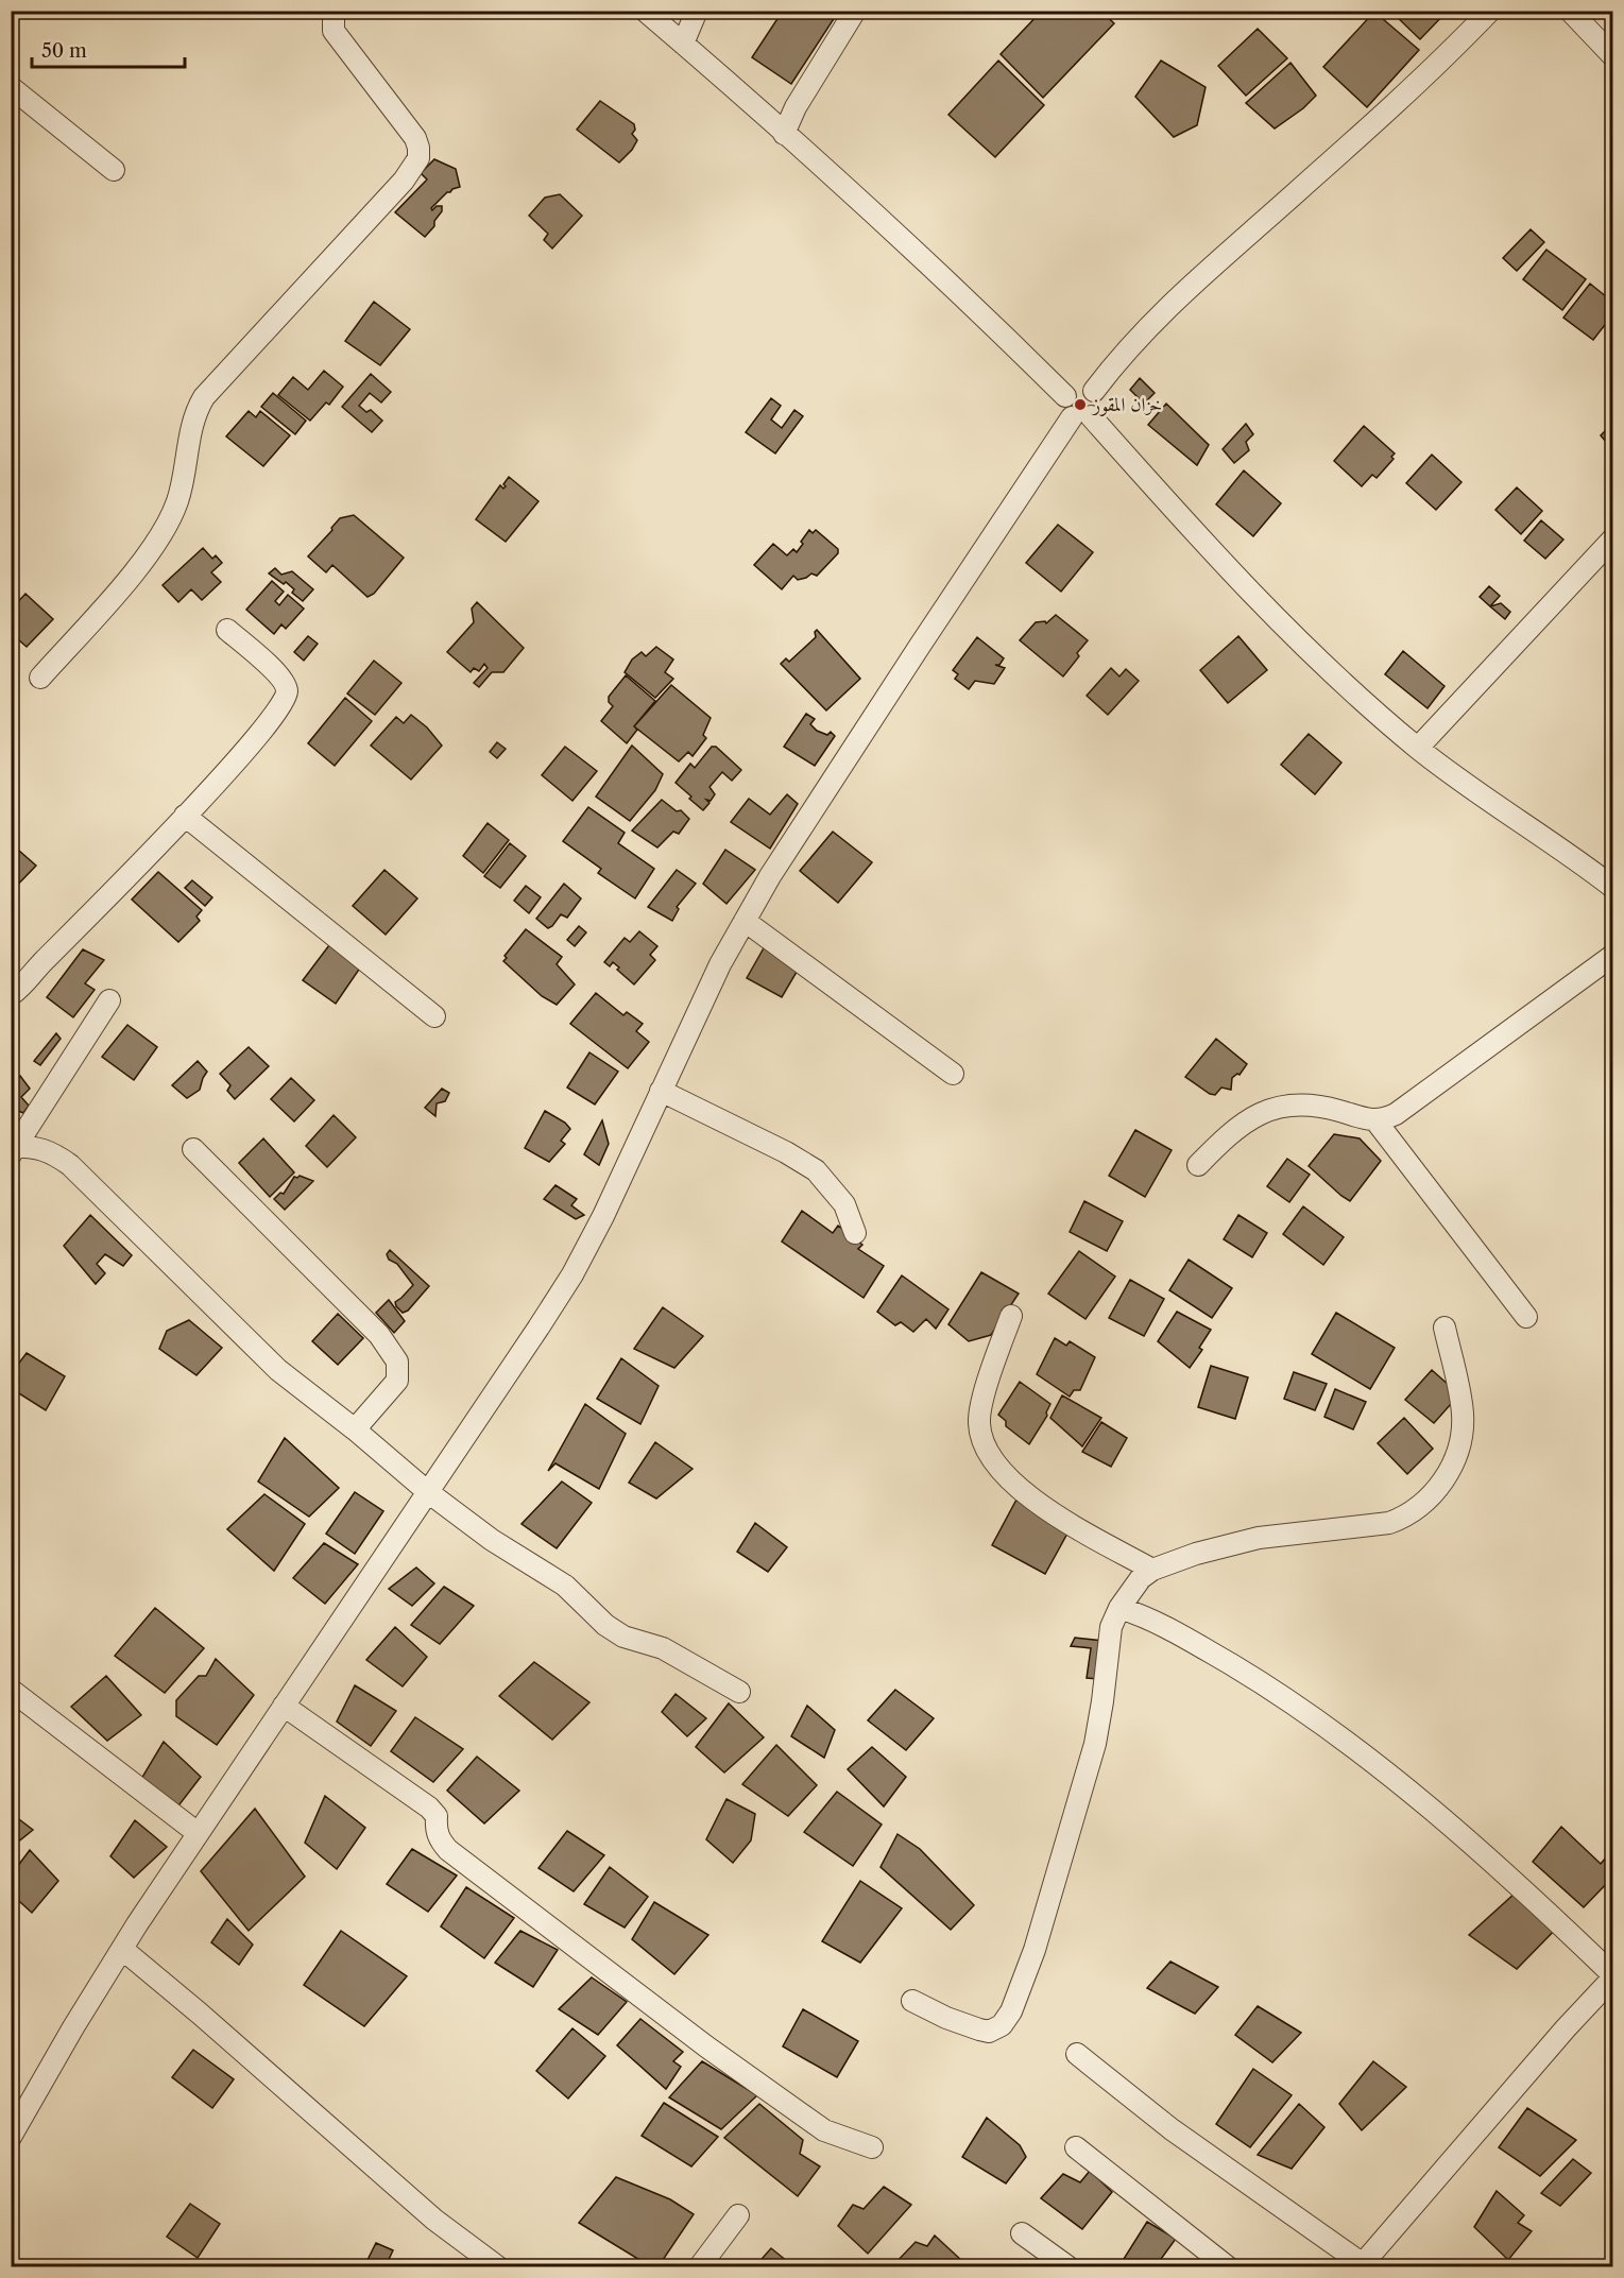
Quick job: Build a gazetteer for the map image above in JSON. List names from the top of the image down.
{
  "places": ["خزان المقوز"],
  "scale_bar": "50 m"
}
